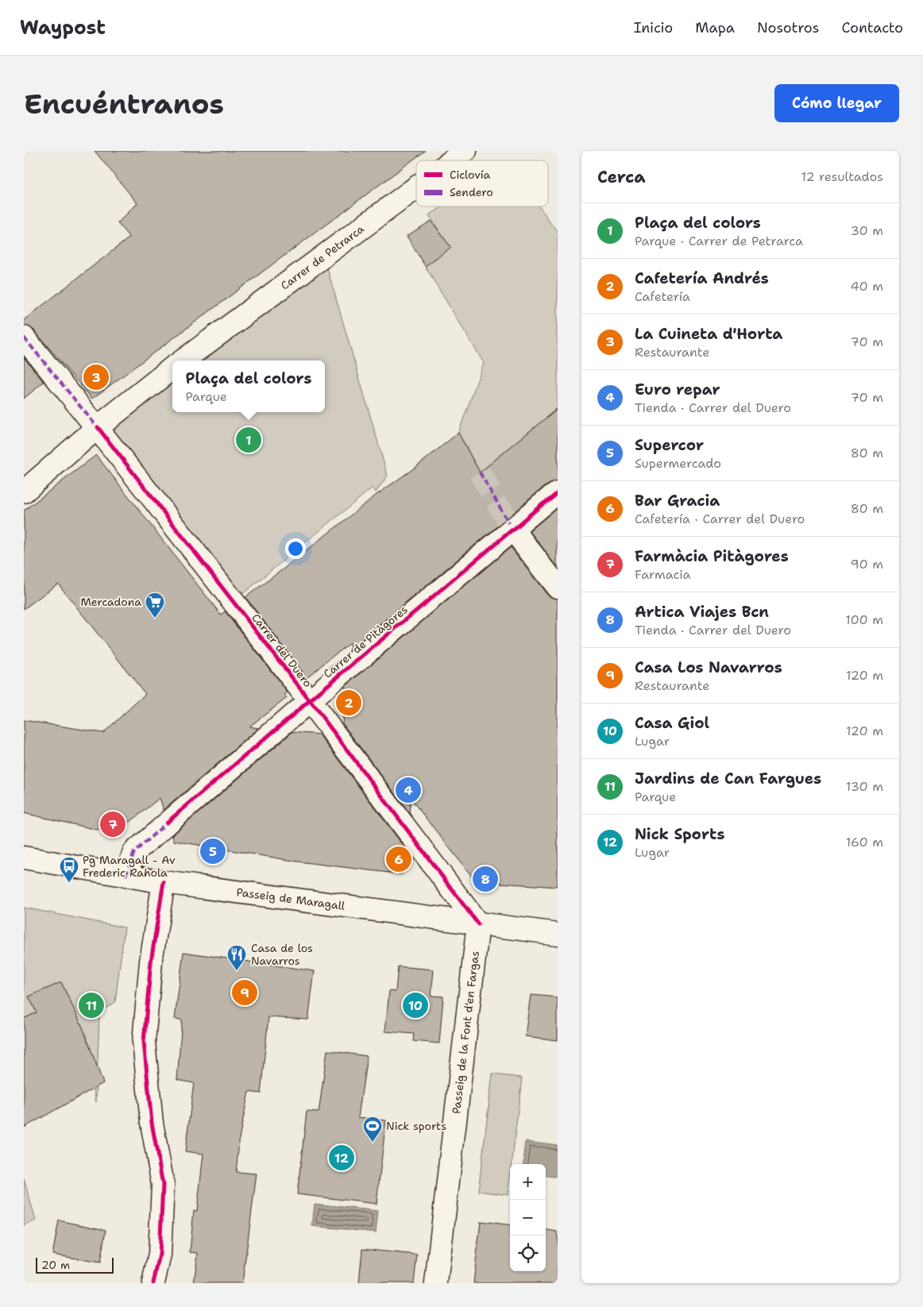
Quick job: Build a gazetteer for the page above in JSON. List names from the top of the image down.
{
  "streets": {
    "street": [
      "Carrer de Petrarca",
      "Carrer de Pitàgores",
      "Carrer del Duero",
      "Passeig de Maragall",
      "Passeig de la Font d'en Fargas"
    ]
  },
  "crossings": [
    ["Carrer de Pitàgores", "Carrer del Duero"],
    ["Carrer de Pitàgores", "Passeig de Maragall"],
    ["Carrer del Duero", "Passeig de Maragall"],
    ["Carrer del Duero", "Passeig de la Font d'en Fargas"],
    ["Passeig de Maragall", "Passeig de la Font d'en Fargas"]
  ],
  "places": {
    "supermarket": ["Mercadona"],
    "bus stop": ["Pg Maragall - Av Frederic Rahola"],
    "restaurant": ["Casa de los Navarros"],
    "sports": ["Nick sports"]
  },
  "legend": ["Ciclovía", "Sendero"],
  "scale_bar": "20 m",
  "page": {
    "header": "Waypost",
    "nav": [
      "Inicio",
      "Mapa",
      "Nosotros",
      "Contacto"
    ],
    "buttons": "Cómo llegar",
    "title": "Encuéntranos",
    "heading": ["Cerca", "12 resultados"],
    "list": [
      {
        "mark": "1",
        "name": "Plaça del colors",
        "note": "Parque · Carrer de Petrarca",
        "value": "30 m"
      },
      {
        "mark": "2",
        "name": "Cafetería Andrés",
        "note": "Cafetería",
        "value": "40 m"
      },
      {
        "mark": "3",
        "name": "La Cuineta d'Horta",
        "note": "Restaurante",
        "value": "70 m"
      },
      {
        "mark": "4",
        "name": "Euro repar",
        "note": "Tienda · Carrer del Duero",
        "value": "70 m"
      },
      {
        "mark": "5",
        "name": "Supercor",
        "note": "Supermercado",
        "value": "80 m"
      },
      {
        "mark": "6",
        "name": "Bar Gracia",
        "note": "Cafetería · Carrer del Duero",
        "value": "80 m"
      },
      {
        "mark": "7",
        "name": "Farmàcia Pitàgores",
        "note": "Farmacia",
        "value": "90 m"
      },
      {
        "mark": "8",
        "name": "Artica Viajes Bcn",
        "note": "Tienda · Carrer del Duero",
        "value": "100 m"
      },
      {
        "mark": "9",
        "name": "Casa Los Navarros",
        "note": "Restaurante",
        "value": "120 m"
      },
      {
        "mark": "10",
        "name": "Casa Giol",
        "note": "Lugar",
        "value": "120 m"
      },
      {
        "mark": "11",
        "name": "Jardins de Can Fargues",
        "note": "Parque",
        "value": "130 m"
      },
      {
        "mark": "12",
        "name": "Nick Sports",
        "note": "Lugar",
        "value": "160 m"
      }
    ],
    "popup": ["Plaça del colors", "Parque"],
    "pins": [
      "3",
      "1",
      "2",
      "4",
      "7",
      "5",
      "6",
      "8",
      "9",
      "10",
      "11",
      "12"
    ],
    "map_buttons": ["+", "−"],
    "scale": "20 m"
  }
}
